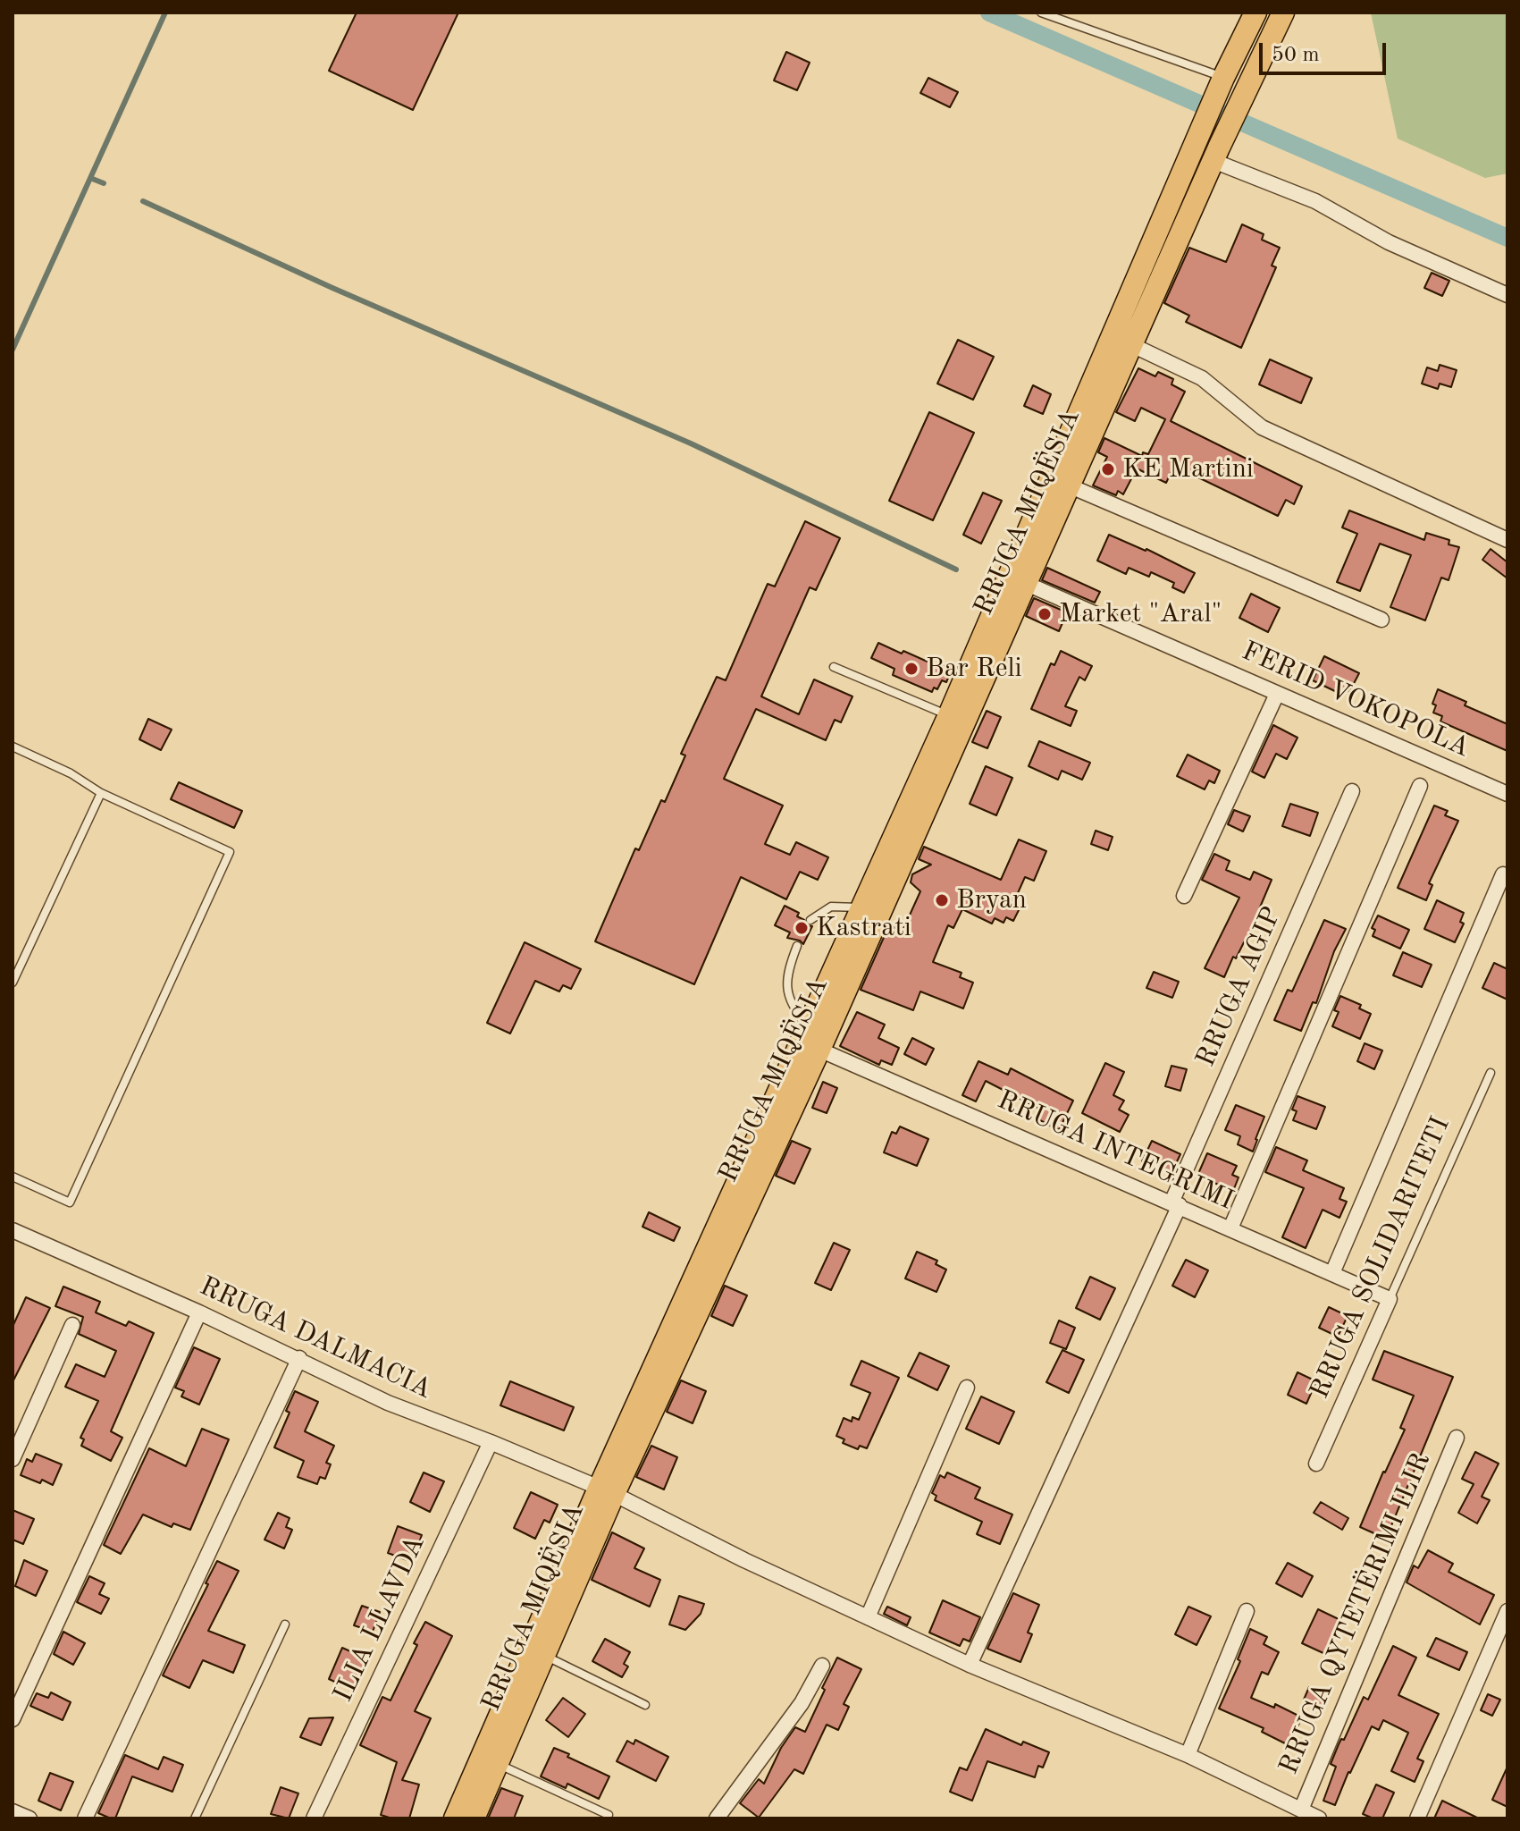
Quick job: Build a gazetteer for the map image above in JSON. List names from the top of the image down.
{
  "streets": {
    "main road": ["RRUGA MIQËSIA"],
    "street": [
      "FERID VOKOPOLA",
      "RRUGA AGIP",
      "RRUGA INTEGRIMI",
      "RRUGA SOLIDARITETI",
      "RRUGA DALMACIA",
      "RRUGA QYTETËRIMI ILIR",
      "ILIA LLAVDA"
    ]
  },
  "crossings": [
    ["RRUGA MIQËSIA", "FERID VOKOPOLA"],
    ["RRUGA MIQËSIA", "RRUGA INTEGRIMI"],
    ["RRUGA MIQËSIA", "RRUGA DALMACIA"],
    ["RRUGA AGIP", "RRUGA INTEGRIMI"],
    ["RRUGA AGIP", "RRUGA DALMACIA"],
    ["RRUGA INTEGRIMI", "RRUGA SOLIDARITETI"],
    ["RRUGA DALMACIA", "RRUGA QYTETËRIMI ILIR"],
    ["RRUGA DALMACIA", "ILIA LLAVDA"]
  ],
  "places": [
    "KE Martini",
    "Market \"Aral\"",
    "Bar Reli",
    "Bryan",
    "Kastrati"
  ],
  "scale_bar": "50 m"
}
